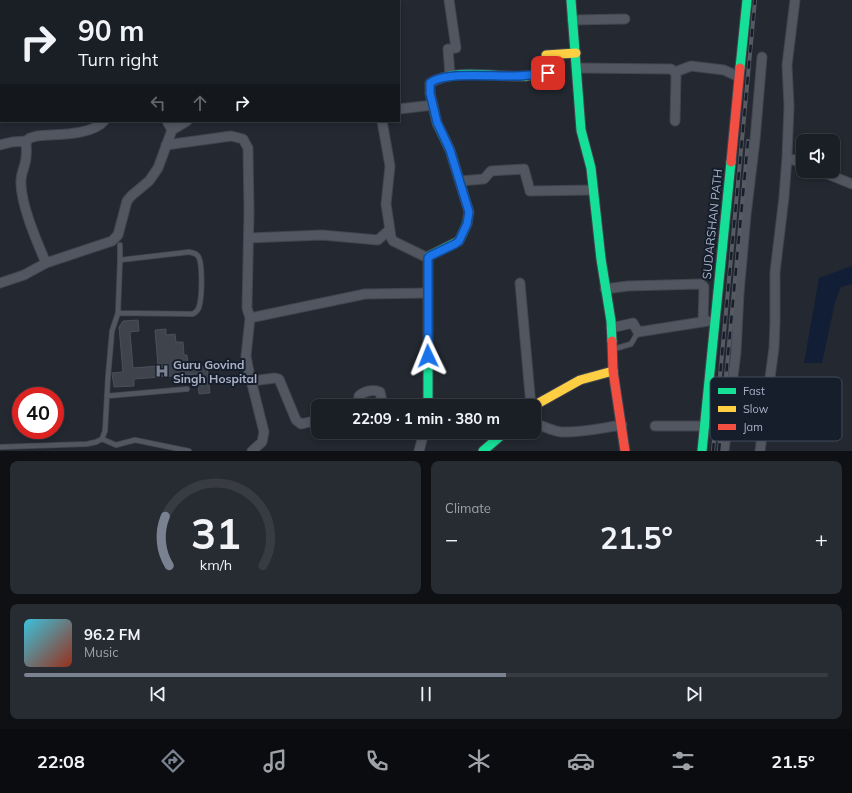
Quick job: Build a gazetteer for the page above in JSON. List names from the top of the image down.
{
  "streets": {
    "street": ["SUDARSHAN PATH"]
  },
  "places": {
    "hospital": ["Guru Govind Singh Hospital"]
  },
  "legend": ["Fast", "Slow", "Jam"],
  "page": {
    "turn": ["90 m", "Turn right"],
    "limit": "40",
    "trip": "22:09 · 1 min · 380 m",
    "tile": "Climate",
    "heat": ["−", "21.5°", "+"],
    "song": ["96.2 FM", "Music"],
    "tabs": ["22:08", "21.5°"],
    "gauge": ["31", "km/h"]
  }
}
